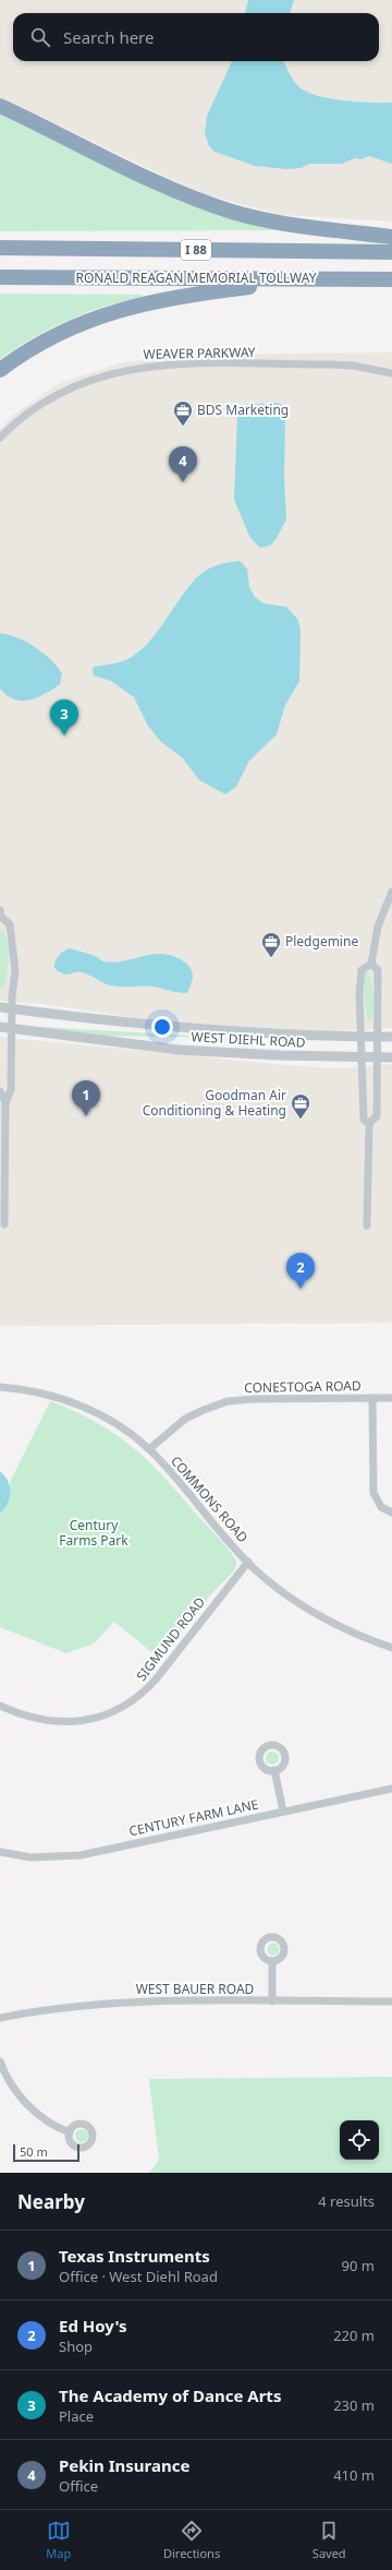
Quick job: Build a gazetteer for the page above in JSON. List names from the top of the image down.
{
  "streets": {
    "highway": ["I 88", "RONALD REAGAN MEMORIAL TOLLWAY"],
    "street": [
      "WEAVER PARKWAY",
      "WEST DIEHL ROAD",
      "CONESTOGA ROAD",
      "COMMONS ROAD",
      "SIGMUND ROAD",
      "CENTURY FARM LANE",
      "WEST BAUER ROAD"
    ]
  },
  "crossings": [
    ["CONESTOGA ROAD", "COMMONS ROAD"],
    ["COMMONS ROAD", "SIGMUND ROAD"]
  ],
  "parks": ["Century Farms Park"],
  "places": {
    "office": ["BDS Marketing", "Pledgemine", "Goodman Air Conditioning & Heating"]
  },
  "scale_bar": "50 m",
  "page": {
    "search": "Search here",
    "pins": [
      "4",
      "3",
      "1",
      "2"
    ],
    "scale": "50 m",
    "heading": ["Nearby", "4 results"],
    "list": [
      {
        "mark": "1",
        "name": "Texas Instruments",
        "note": "Office · West Diehl Road",
        "value": "90 m"
      },
      {
        "mark": "2",
        "name": "Ed Hoy's",
        "note": "Shop",
        "value": "220 m"
      },
      {
        "mark": "3",
        "name": "The Academy of Dance Arts",
        "note": "Place",
        "value": "230 m"
      },
      {
        "mark": "4",
        "name": "Pekin Insurance",
        "note": "Office",
        "value": "410 m"
      }
    ],
    "nav": ["Map", "Directions", "Saved"]
  }
}
